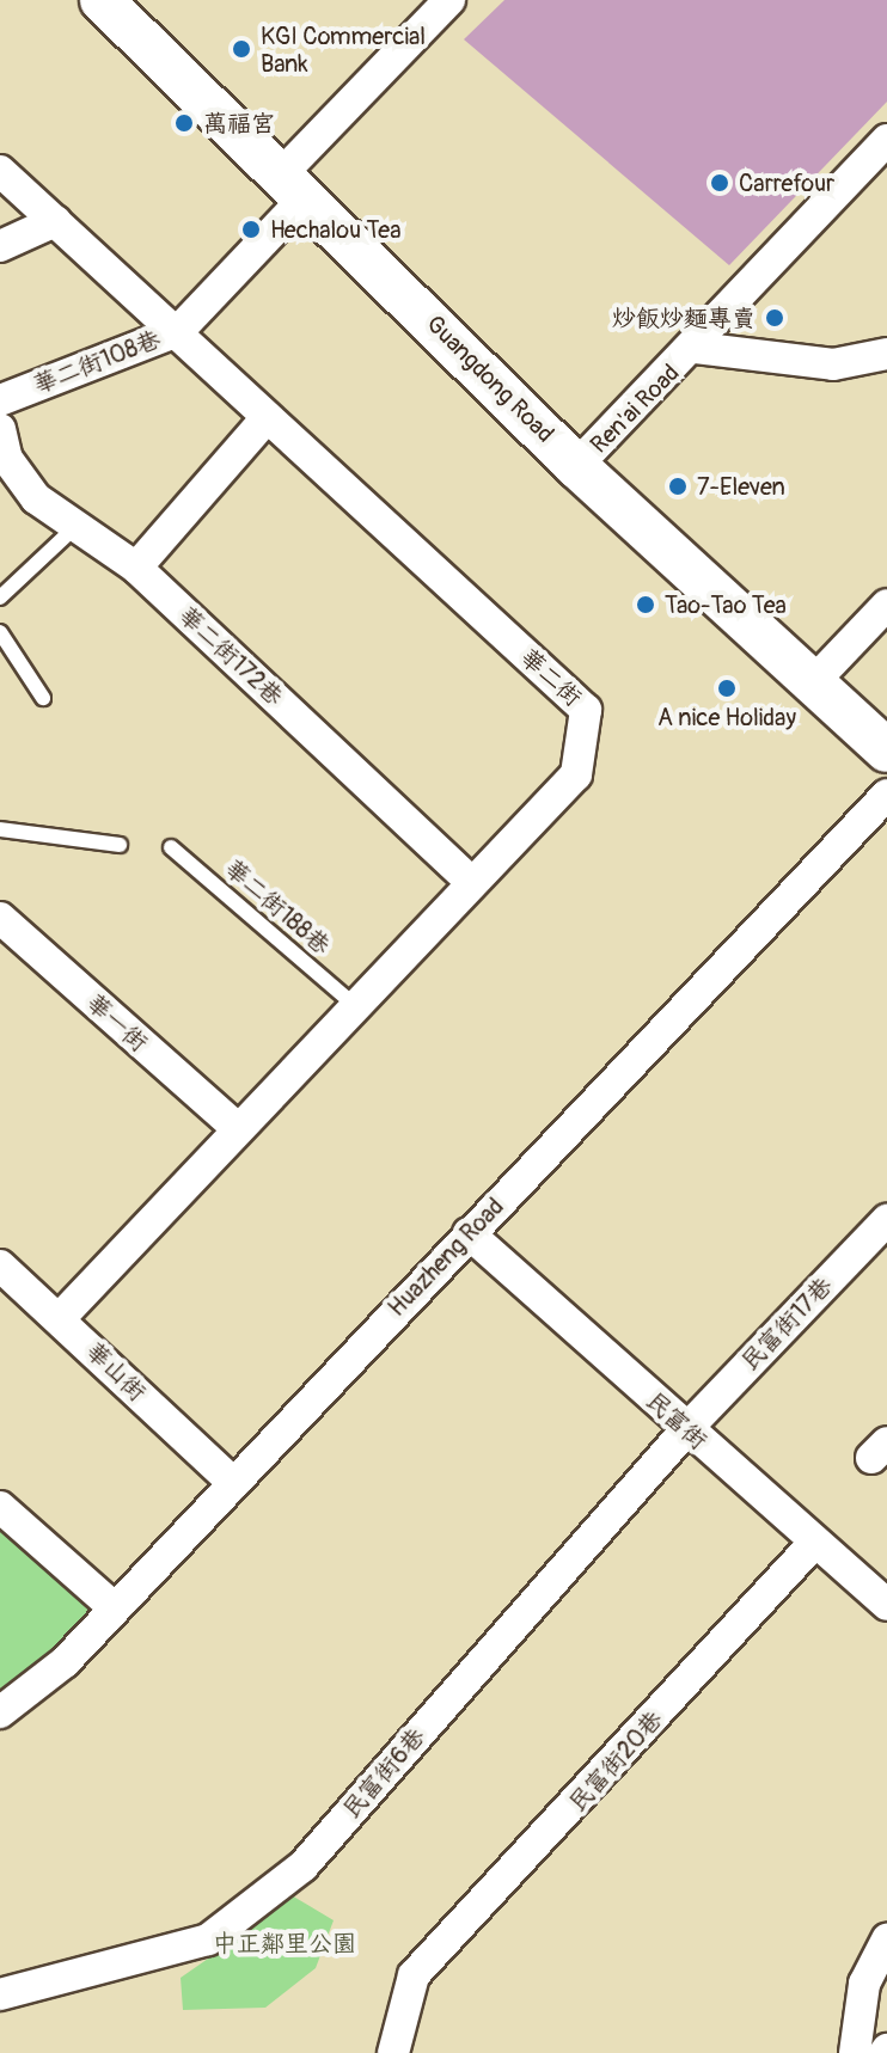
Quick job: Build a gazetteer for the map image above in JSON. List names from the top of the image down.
{
  "streets": {
    "street": [
      "華二街108巷",
      "Guangdong Road",
      "Ren'ai Road",
      "華二街172巷",
      "華二街",
      "華一街",
      "Huazheng Road",
      "民富街17巷",
      "華山街",
      "民富街",
      "民富街20巷",
      "民富街6巷"
    ],
    "lane": ["華二街188巷"]
  },
  "crossings": [
    ["華二街108巷", "Guangdong Road"],
    ["華二街108巷", "華二街"],
    ["Guangdong Road", "Ren'ai Road"],
    ["華二街172巷", "華二街"],
    ["華二街", "華二街188巷"],
    ["華二街", "華一街"],
    ["華二街", "華山街"],
    ["Huazheng Road", "華山街"],
    ["Huazheng Road", "民富街"],
    ["民富街17巷", "民富街"],
    ["民富街17巷", "民富街6巷"],
    ["民富街", "民富街20巷"],
    ["民富街", "民富街6巷"]
  ],
  "parks": ["中正鄰里公園"],
  "places": [
    "KGI Commercial Bank",
    "萬福宮",
    "Carrefour",
    "Hechalou Tea",
    "炒飯炒麵專賣",
    "7-Eleven",
    "Tao-Tao Tea",
    "A nice Holiday"
  ]
}
